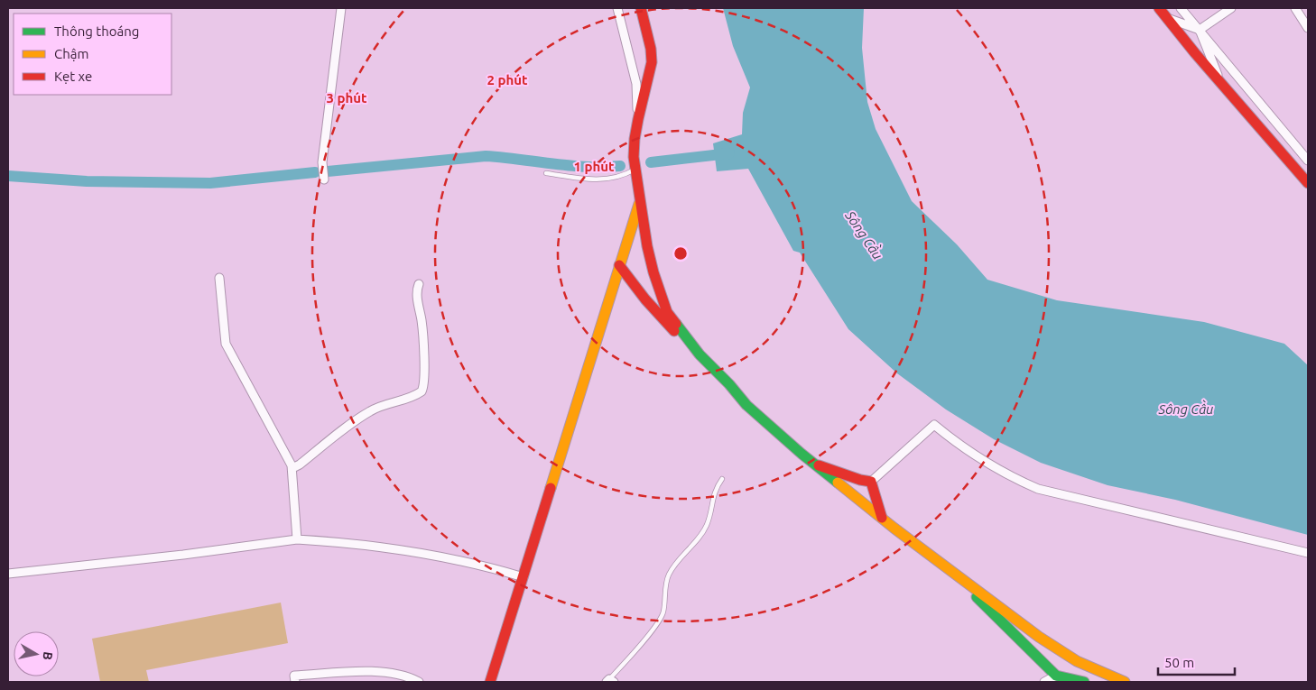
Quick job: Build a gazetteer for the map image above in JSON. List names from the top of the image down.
{
  "water": ["Sông Cầu"],
  "legend": ["Thông thoáng", "Chậm", "Kẹt xe"],
  "scale_bar": "50 m",
  "north": "right",
  "rings": ["2 phút", "3 phút", "1 phút"]
}
